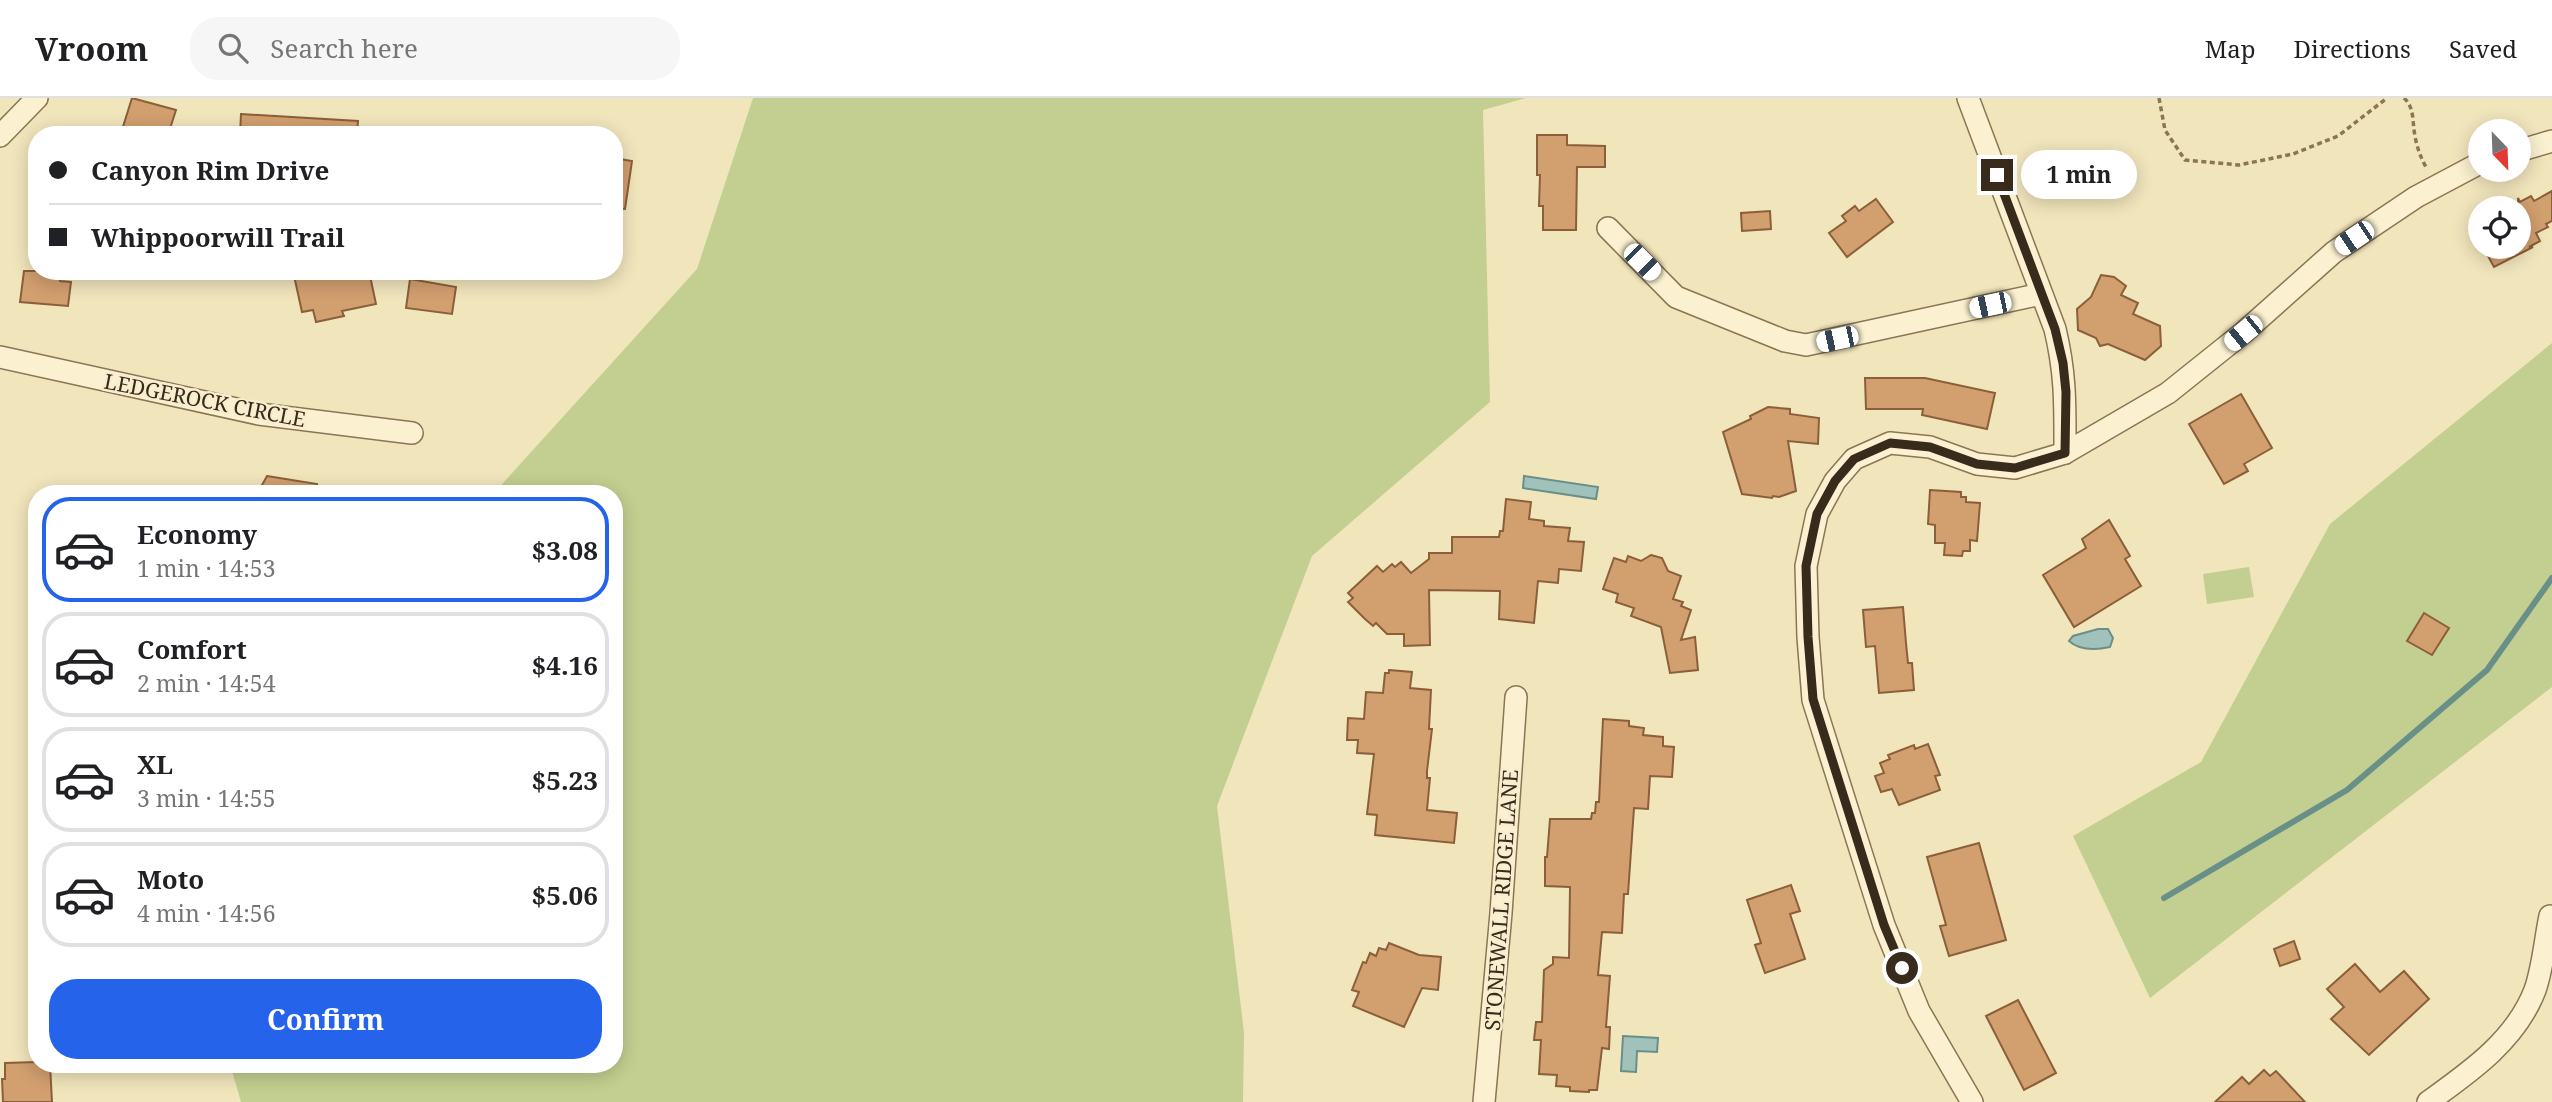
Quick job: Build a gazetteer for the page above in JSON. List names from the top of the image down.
{
  "streets": {
    "street": ["LEDGEROCK CIRCLE", "STONEWALL RIDGE LANE"]
  },
  "north": "bottom right",
  "page": {
    "header": "Vroom",
    "search": "Search here",
    "nav": ["Map", "Directions", "Saved"],
    "banner": ["Canyon Rim Drive", "Whippoorwill Trail"],
    "bubble": "1 min",
    "list": [
      {
        "name": "Economy",
        "note": "1 min · 14:53",
        "value": "$3.08"
      },
      {
        "name": "Comfort",
        "note": "2 min · 14:54",
        "value": "$4.16"
      },
      {
        "name": "XL",
        "note": "3 min · 14:55",
        "value": "$5.23"
      },
      {
        "name": "Moto",
        "note": "4 min · 14:56",
        "value": "$5.06"
      }
    ],
    "buttons": "Confirm"
  }
}
